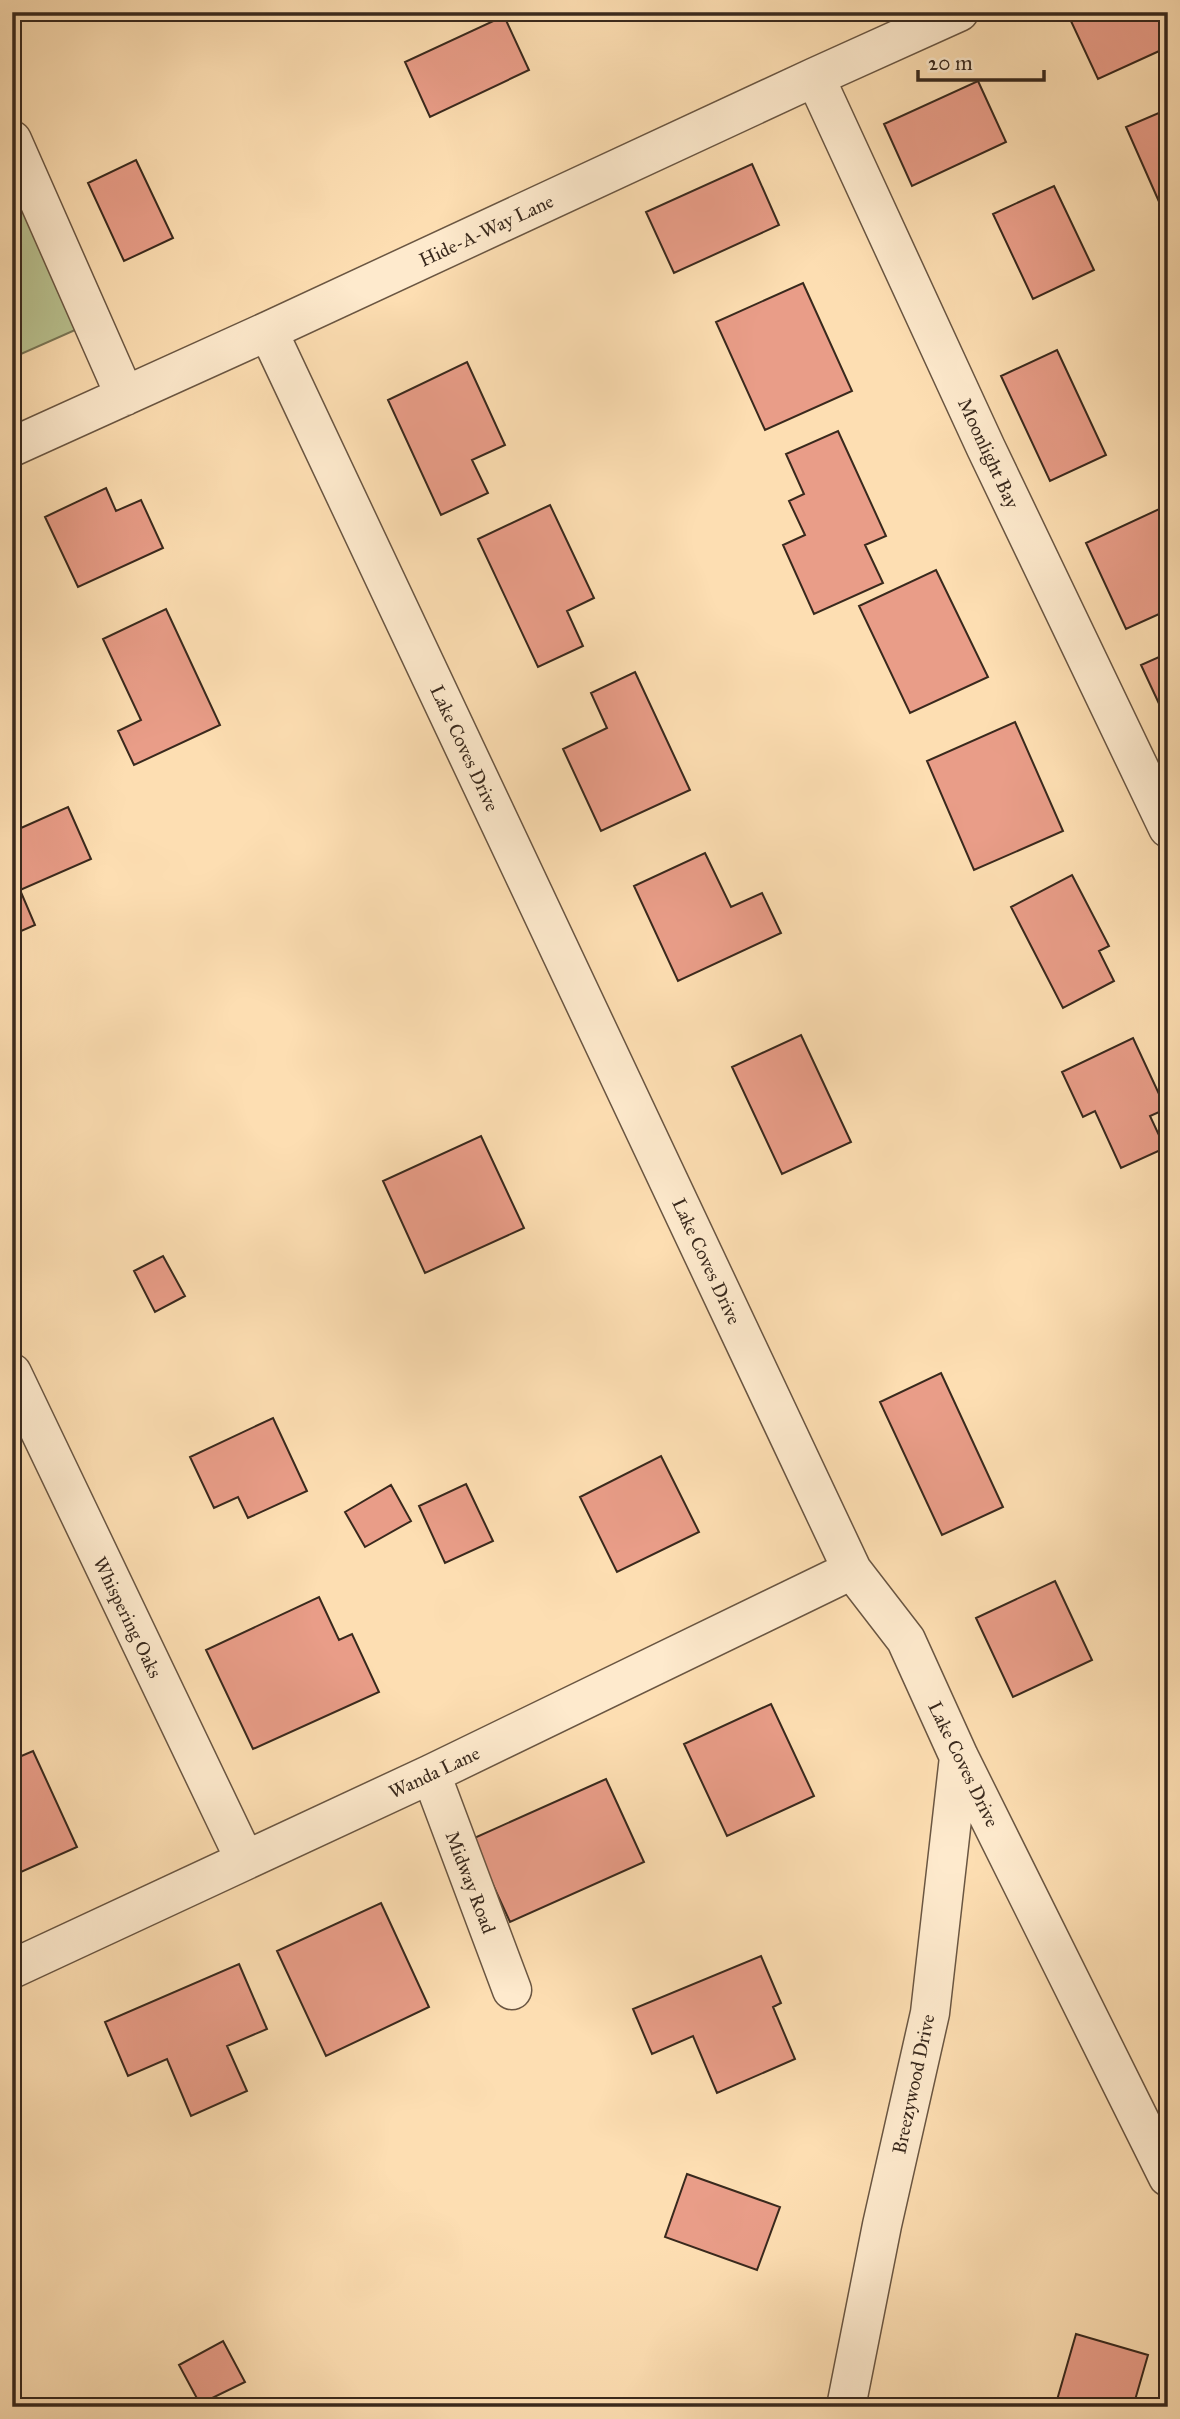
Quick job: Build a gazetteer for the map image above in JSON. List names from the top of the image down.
{
  "streets": {
    "street": [
      "Hide-A-Way Lane",
      "Moonlight Bay",
      "Lake Coves Drive",
      "Whispering Oaks",
      "Wanda Lane",
      "Midway Road",
      "Breezywood Drive"
    ]
  },
  "crossings": [
    ["Hide-A-Way Lane", "Moonlight Bay"],
    ["Hide-A-Way Lane", "Lake Coves Drive"],
    ["Lake Coves Drive", "Wanda Lane"],
    ["Lake Coves Drive", "Breezywood Drive"],
    ["Whispering Oaks", "Wanda Lane"],
    ["Wanda Lane", "Midway Road"]
  ],
  "scale_bar": "20 m"
}
